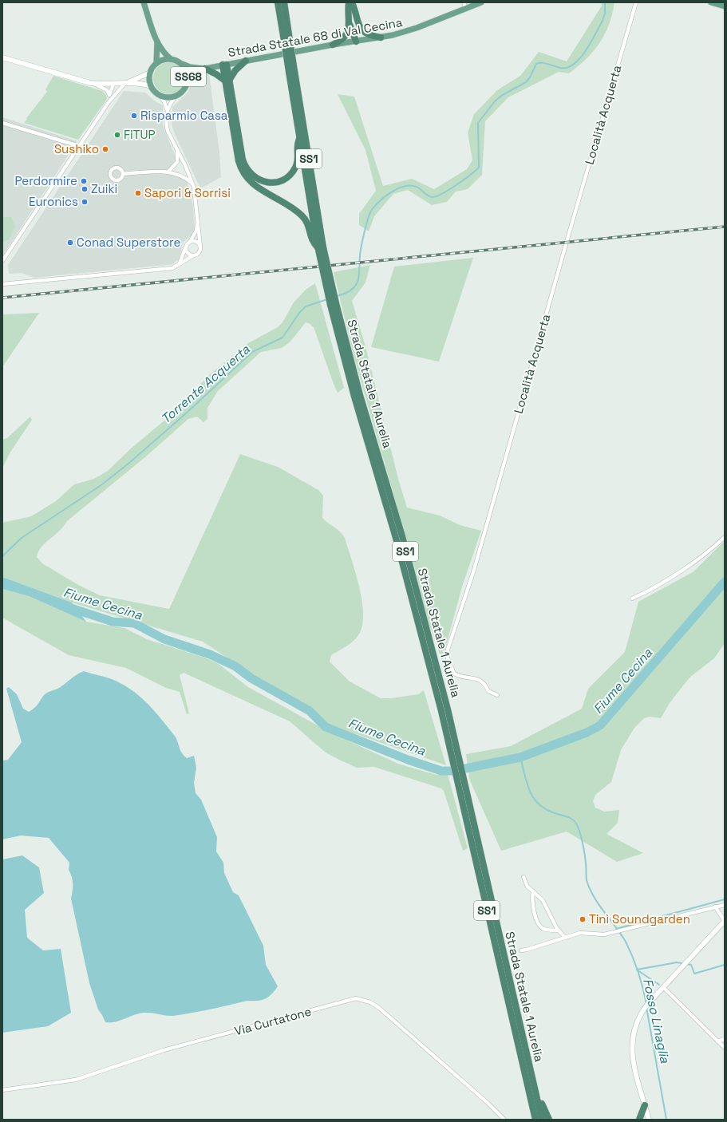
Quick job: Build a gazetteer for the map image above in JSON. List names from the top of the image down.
{
  "streets": {
    "highway": ["SS1", "Strada Statale 1 Aurelia"],
    "main road": ["Strada Statale 68 di Val Cecina", "SS68"],
    "street": ["Località Acquerta", "Via Curtatone"]
  },
  "crossings": [
    ["Strada Statale 68 di Val Cecina", "SS68"],
    ["SS1", "Strada Statale 1 Aurelia"]
  ],
  "water": ["Torrente Acquerta", "Fiume Cecina", "Fosso Linaglia"],
  "places": [
    "Risparmio Casa",
    "FiTUP",
    "Sushiko",
    "Perdormire",
    "Zuiki",
    "Sapori & Sorrisi",
    "Euronics",
    "Conad Superstore",
    "Tinì Soundgarden"
  ]
}
